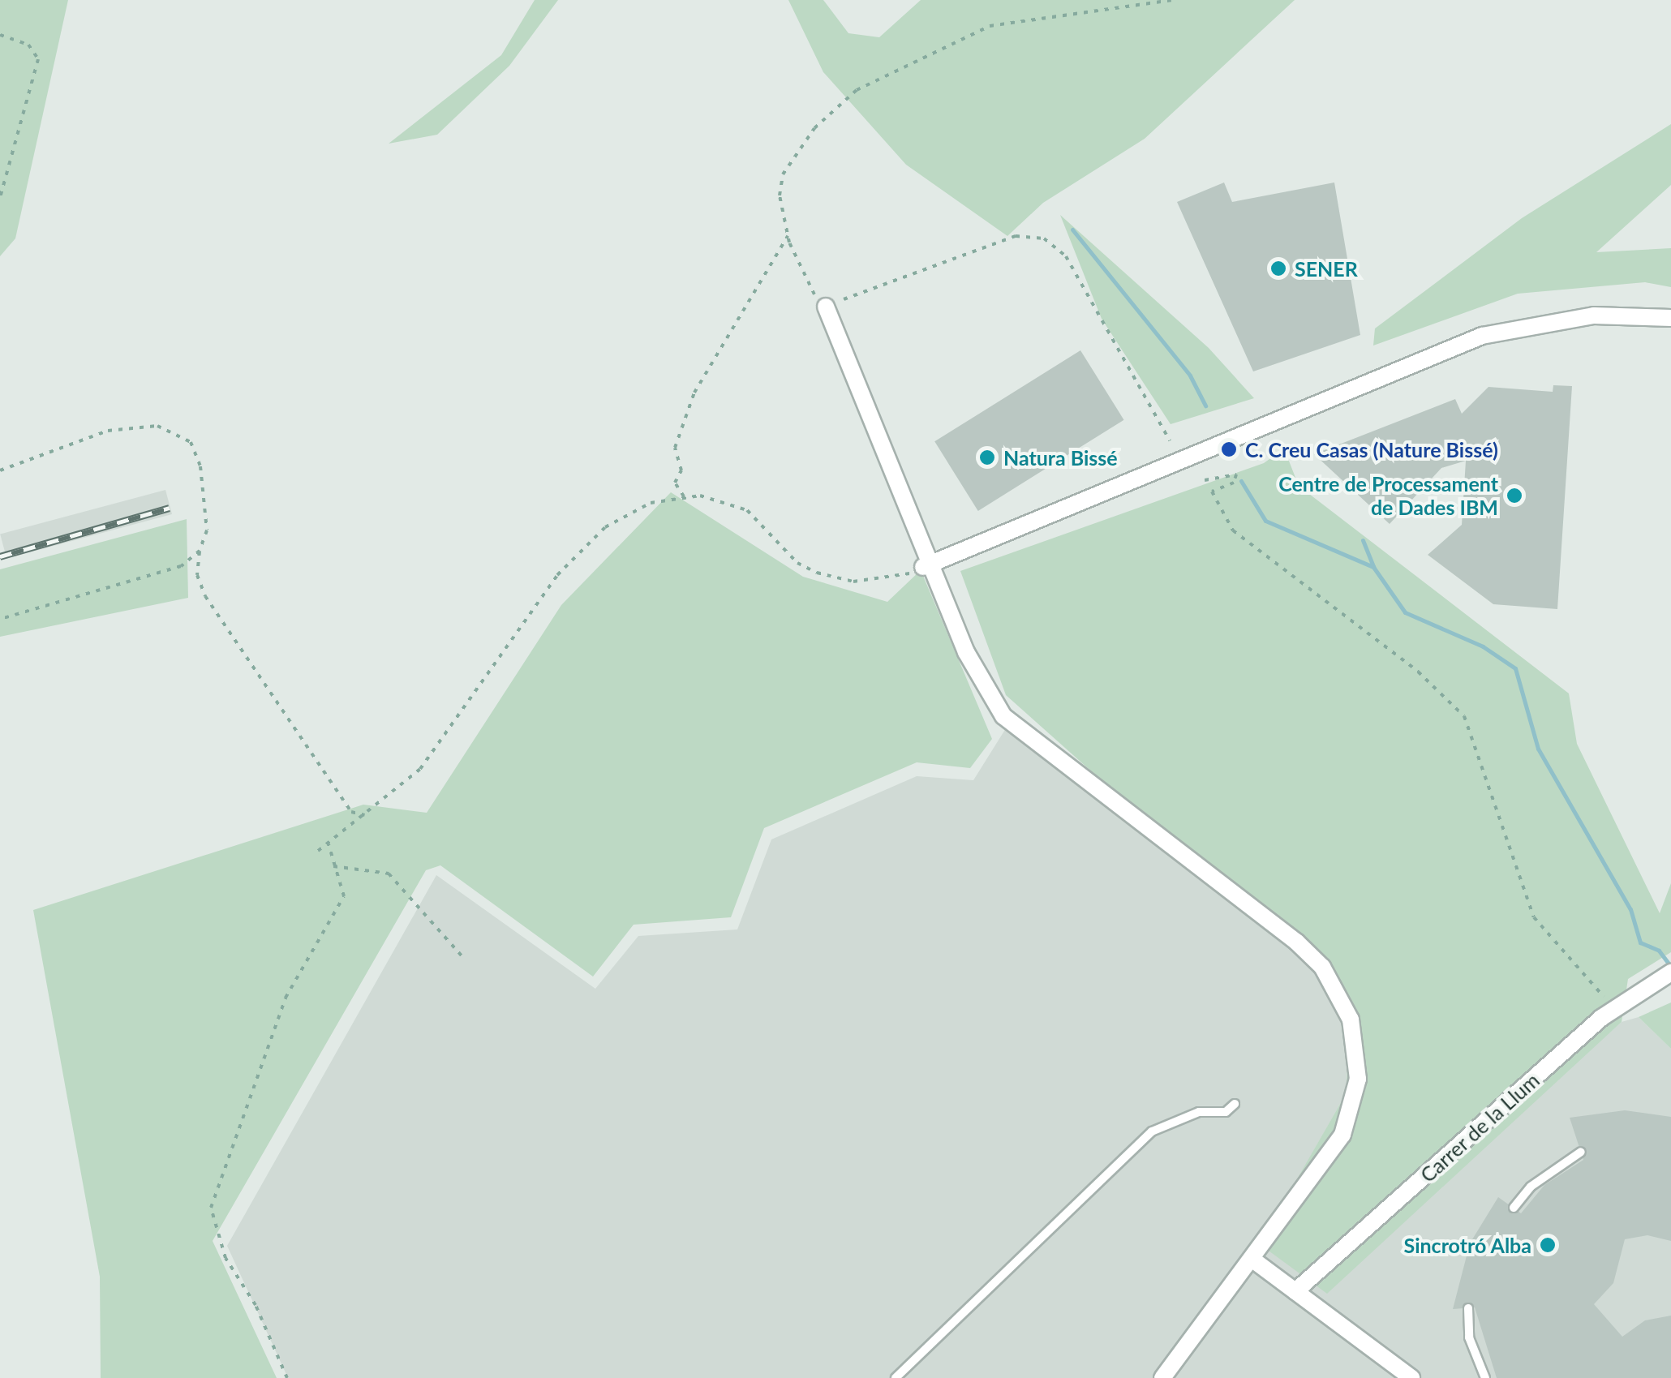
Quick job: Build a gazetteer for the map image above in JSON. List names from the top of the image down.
{
  "streets": {
    "street": ["Carrer de la Llum"]
  },
  "places": [
    "SENER",
    "C. Creu Casas (Nature Bissé)",
    "Natura Bissé",
    "Centre de Processament de Dades IBM",
    "Sincrotró Alba"
  ]
}
